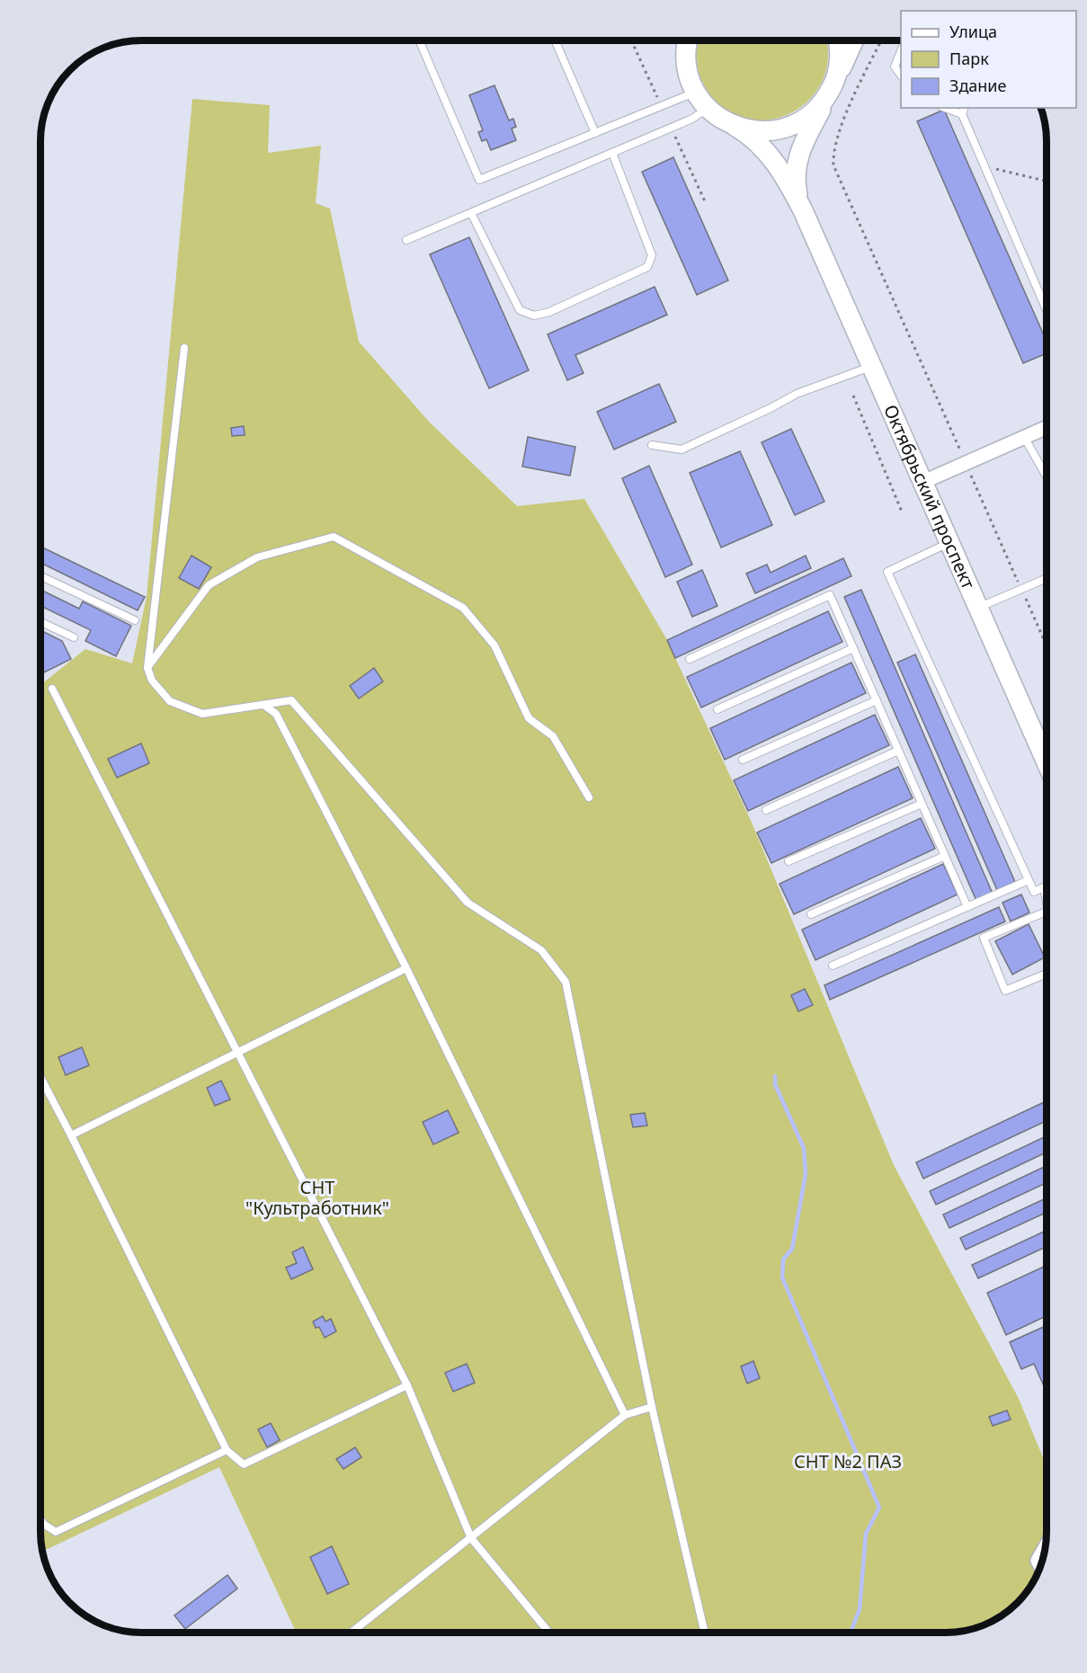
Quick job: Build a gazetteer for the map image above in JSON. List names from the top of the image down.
{
  "streets": {
    "main road": ["Октябрьский проспект"]
  },
  "parks": ["СНТ \"Культработник\"", "СНТ №2 ПАЗ"],
  "legend": ["Улица", "Парк", "Здание"]
}
